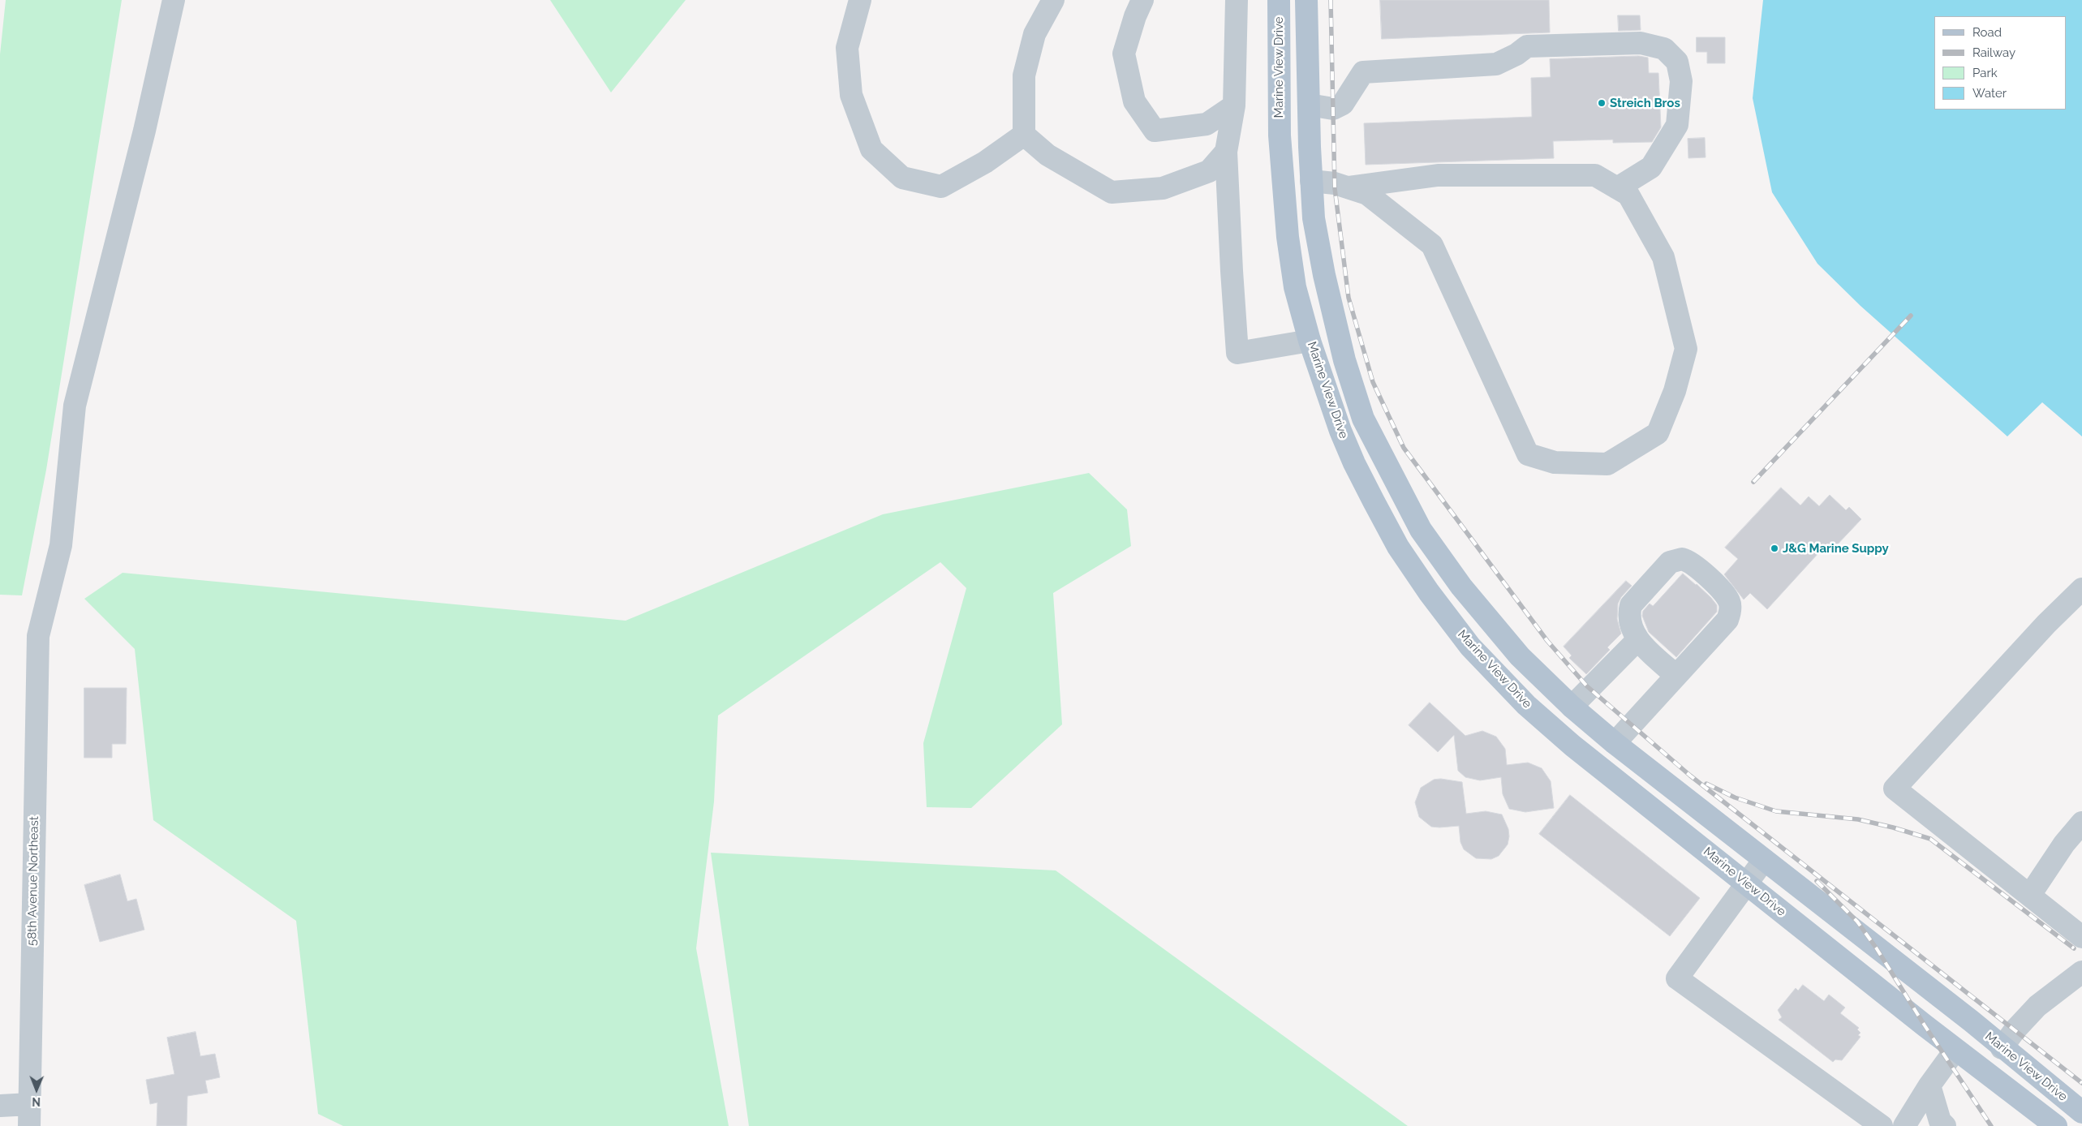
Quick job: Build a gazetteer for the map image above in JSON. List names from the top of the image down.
{
  "streets": {
    "main road": ["Marine View Drive"],
    "street": ["58th Avenue Northeast"]
  },
  "places": ["Streich Bros", "J&G Marine Suppy"],
  "legend": [
    "Road",
    "Railway",
    "Park",
    "Water"
  ],
  "north": "bottom"
}
